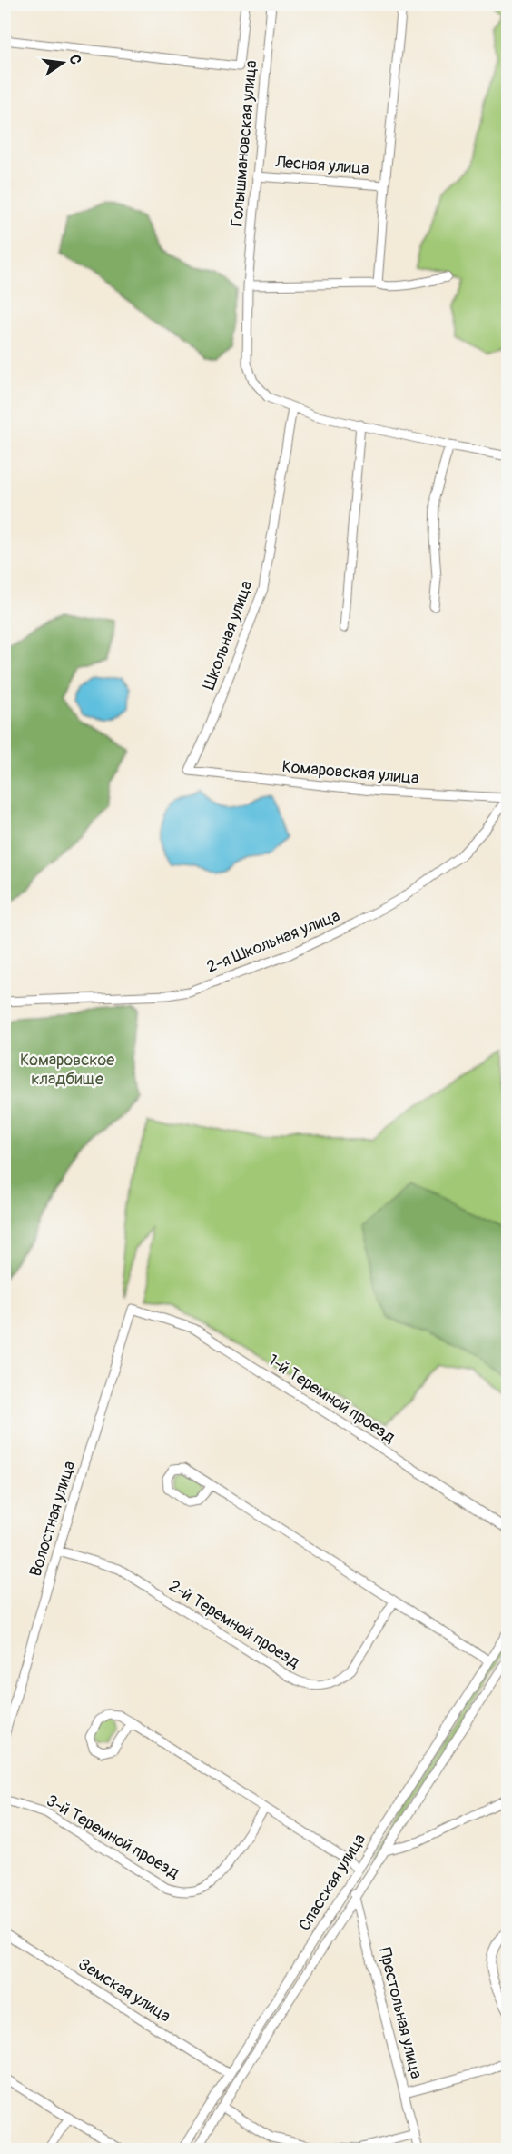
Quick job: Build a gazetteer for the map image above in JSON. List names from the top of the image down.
{
  "streets": {
    "street": [
      "Голышмановская улица",
      "Лесная улица",
      "Школьная улица",
      "Комаровская улица",
      "2-я Школьная улица",
      "1-й Теремной проезд",
      "Волостная улица",
      "2-й Теремной проезд",
      "3-й Теремной проезд",
      "Спасская улица",
      "Земская улица",
      "Престольная улица"
    ]
  },
  "crossings": [
    ["Голышмановская улица", "Лесная улица"],
    ["Голышмановская улица", "Школьная улица"],
    ["Школьная улица", "Комаровская улица"],
    ["Комаровская улица", "2-я Школьная улица"],
    ["1-й Теремной проезд", "Волостная улица"],
    ["Волостная улица", "2-й Теремной проезд"],
    ["Спасская улица", "Земская улица"],
    ["Спасская улица", "Престольная улица"]
  ],
  "parks": ["Комаровское кладбище"],
  "north": "right"
}
